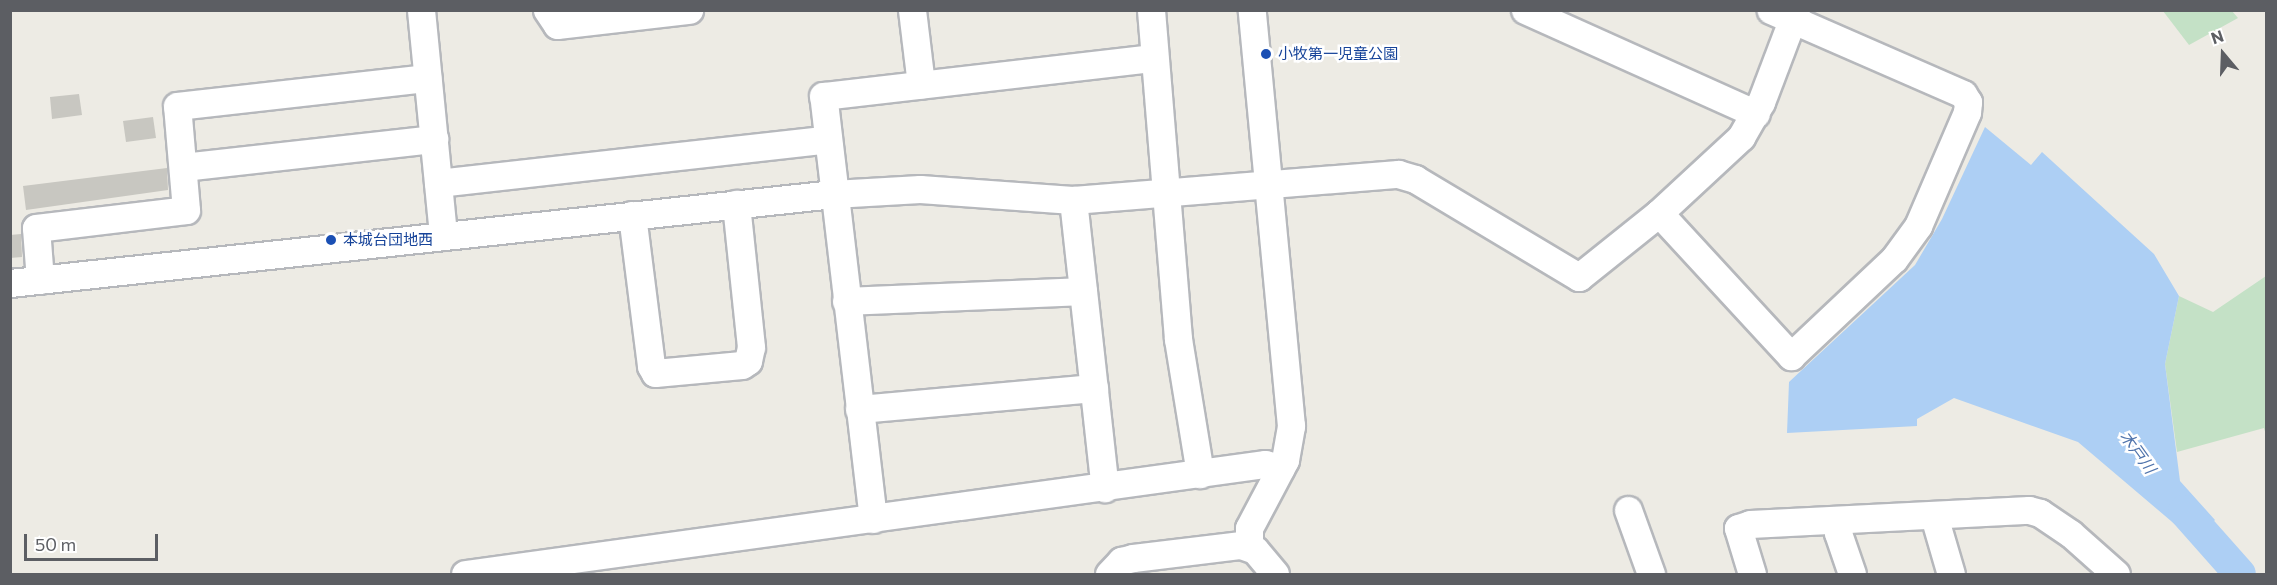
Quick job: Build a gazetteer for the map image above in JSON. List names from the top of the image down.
{
  "water": ["木戸川"],
  "places": ["小牧第一児童公園", "本城台団地西"],
  "scale_bar": "50 m",
  "north": "top"
}
